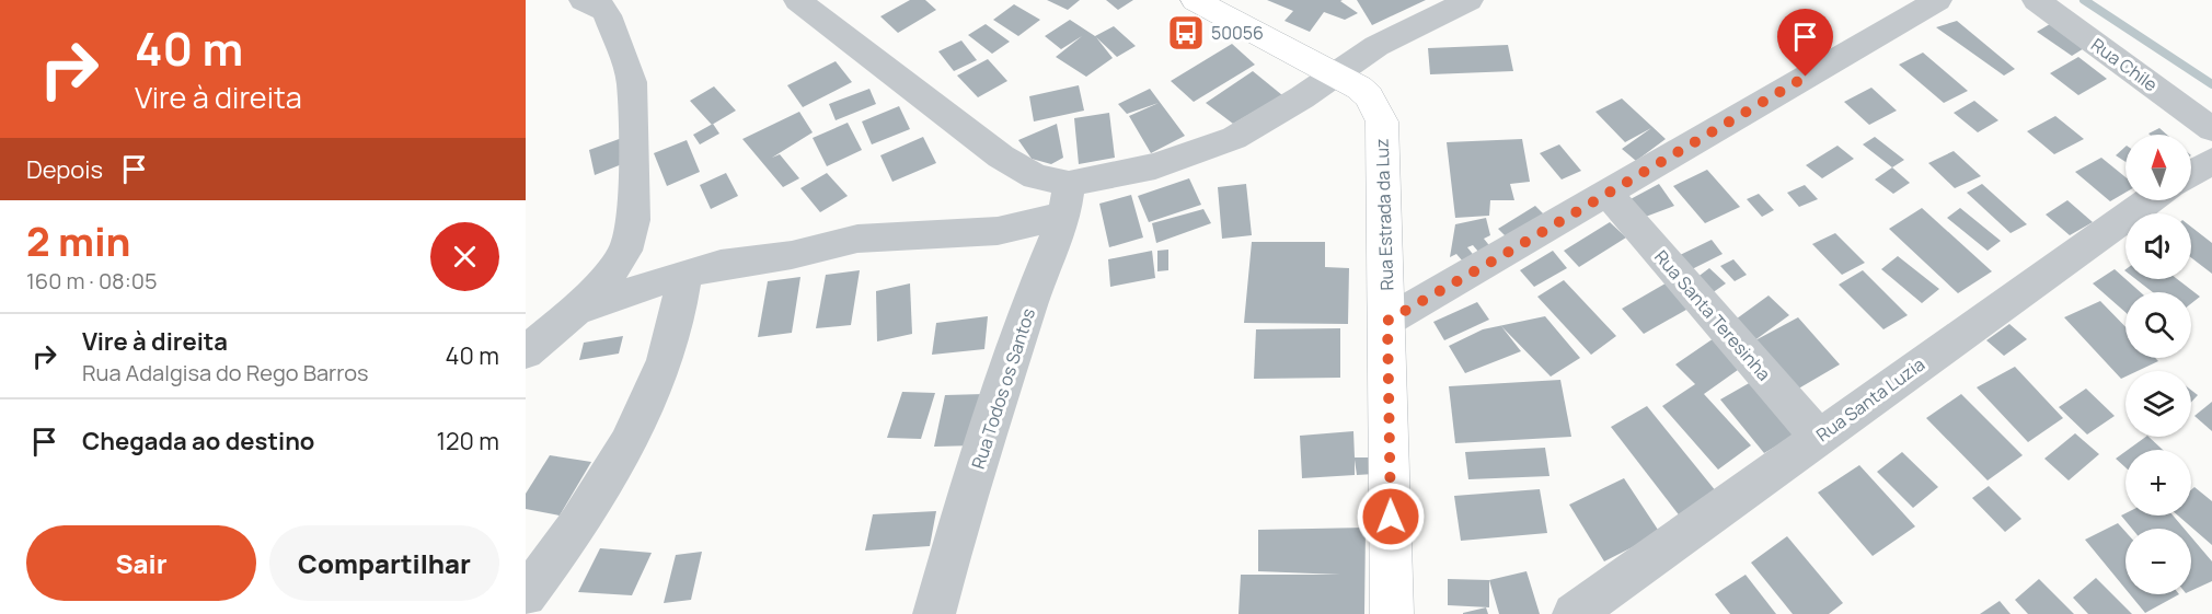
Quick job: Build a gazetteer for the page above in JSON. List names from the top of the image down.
{
  "streets": {
    "main road": ["Rua Estrada da Luz"],
    "street": [
      "Rua Chile",
      "Rua Santa Teresinha",
      "Rua Todos os Santos",
      "Rua Santa Luzia"
    ]
  },
  "crossings": [
    ["Rua Santa Teresinha", "Rua Santa Luzia"]
  ],
  "places": {
    "bus stop": ["50056"]
  },
  "north": "top",
  "page": {
    "turn": ["40 m", "Vire à direita"],
    "map_buttons": ["+", "−"],
    "then": "Depois",
    "heading": ["2 min", "160 m · 08:05"],
    "list": [
      {
        "name": "Vire à direita",
        "note": "Rua Adalgisa do Rego Barros",
        "value": "40 m"
      },
      {
        "name": "Chegada ao destino",
        "value": "120 m"
      }
    ],
    "buttons": ["Sair", "Compartilhar"]
  }
}
